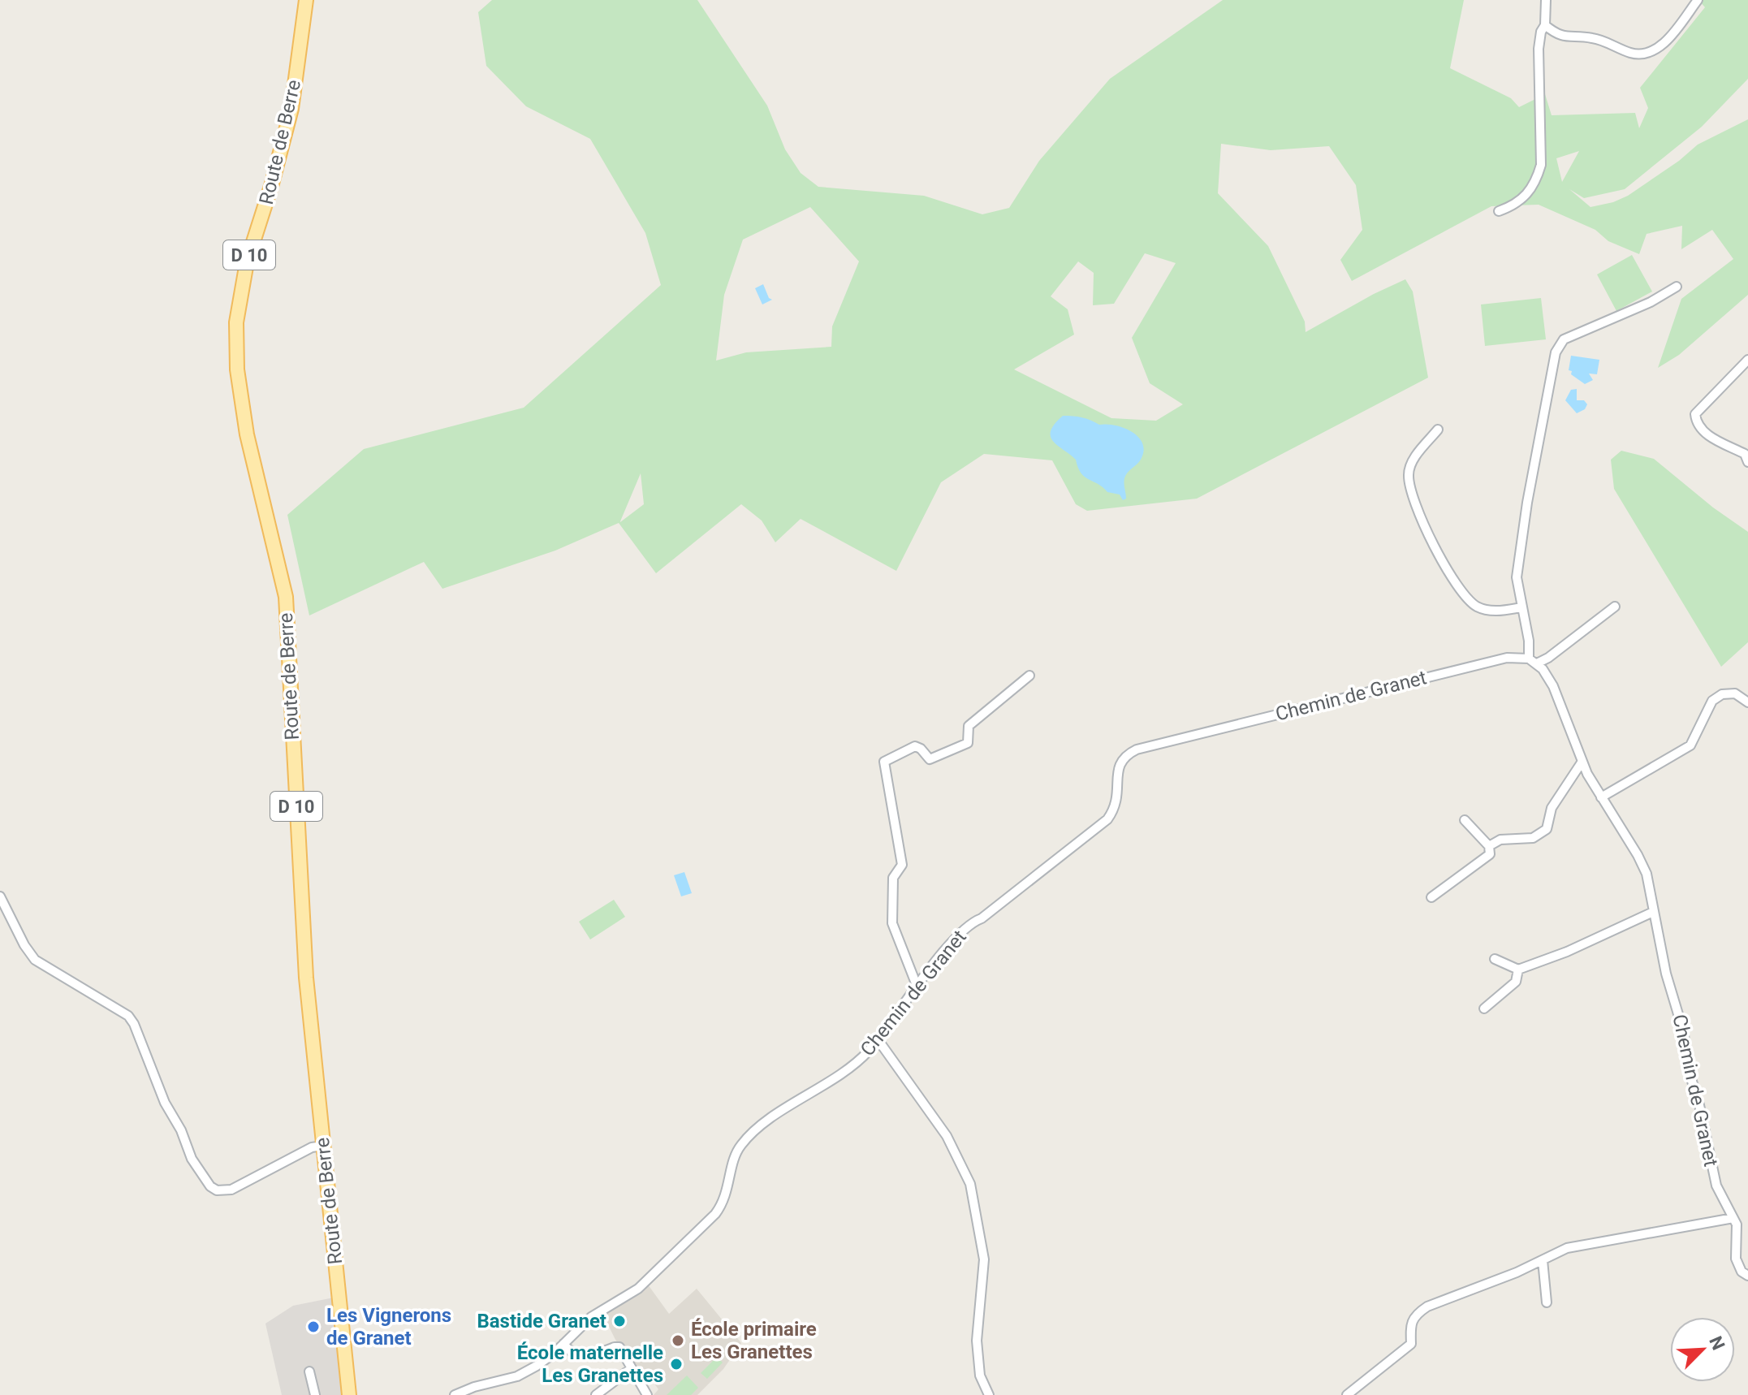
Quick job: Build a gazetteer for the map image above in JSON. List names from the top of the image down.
{
  "streets": {
    "main road": ["Route de Berre", "D 10"],
    "street": ["Chemin de Granet"]
  },
  "places": [
    "Bastide Granet",
    "Les Vignerons de Granet",
    "École primaire Les Granettes",
    "École maternelle Les Granettes"
  ],
  "north": "top right"
}
